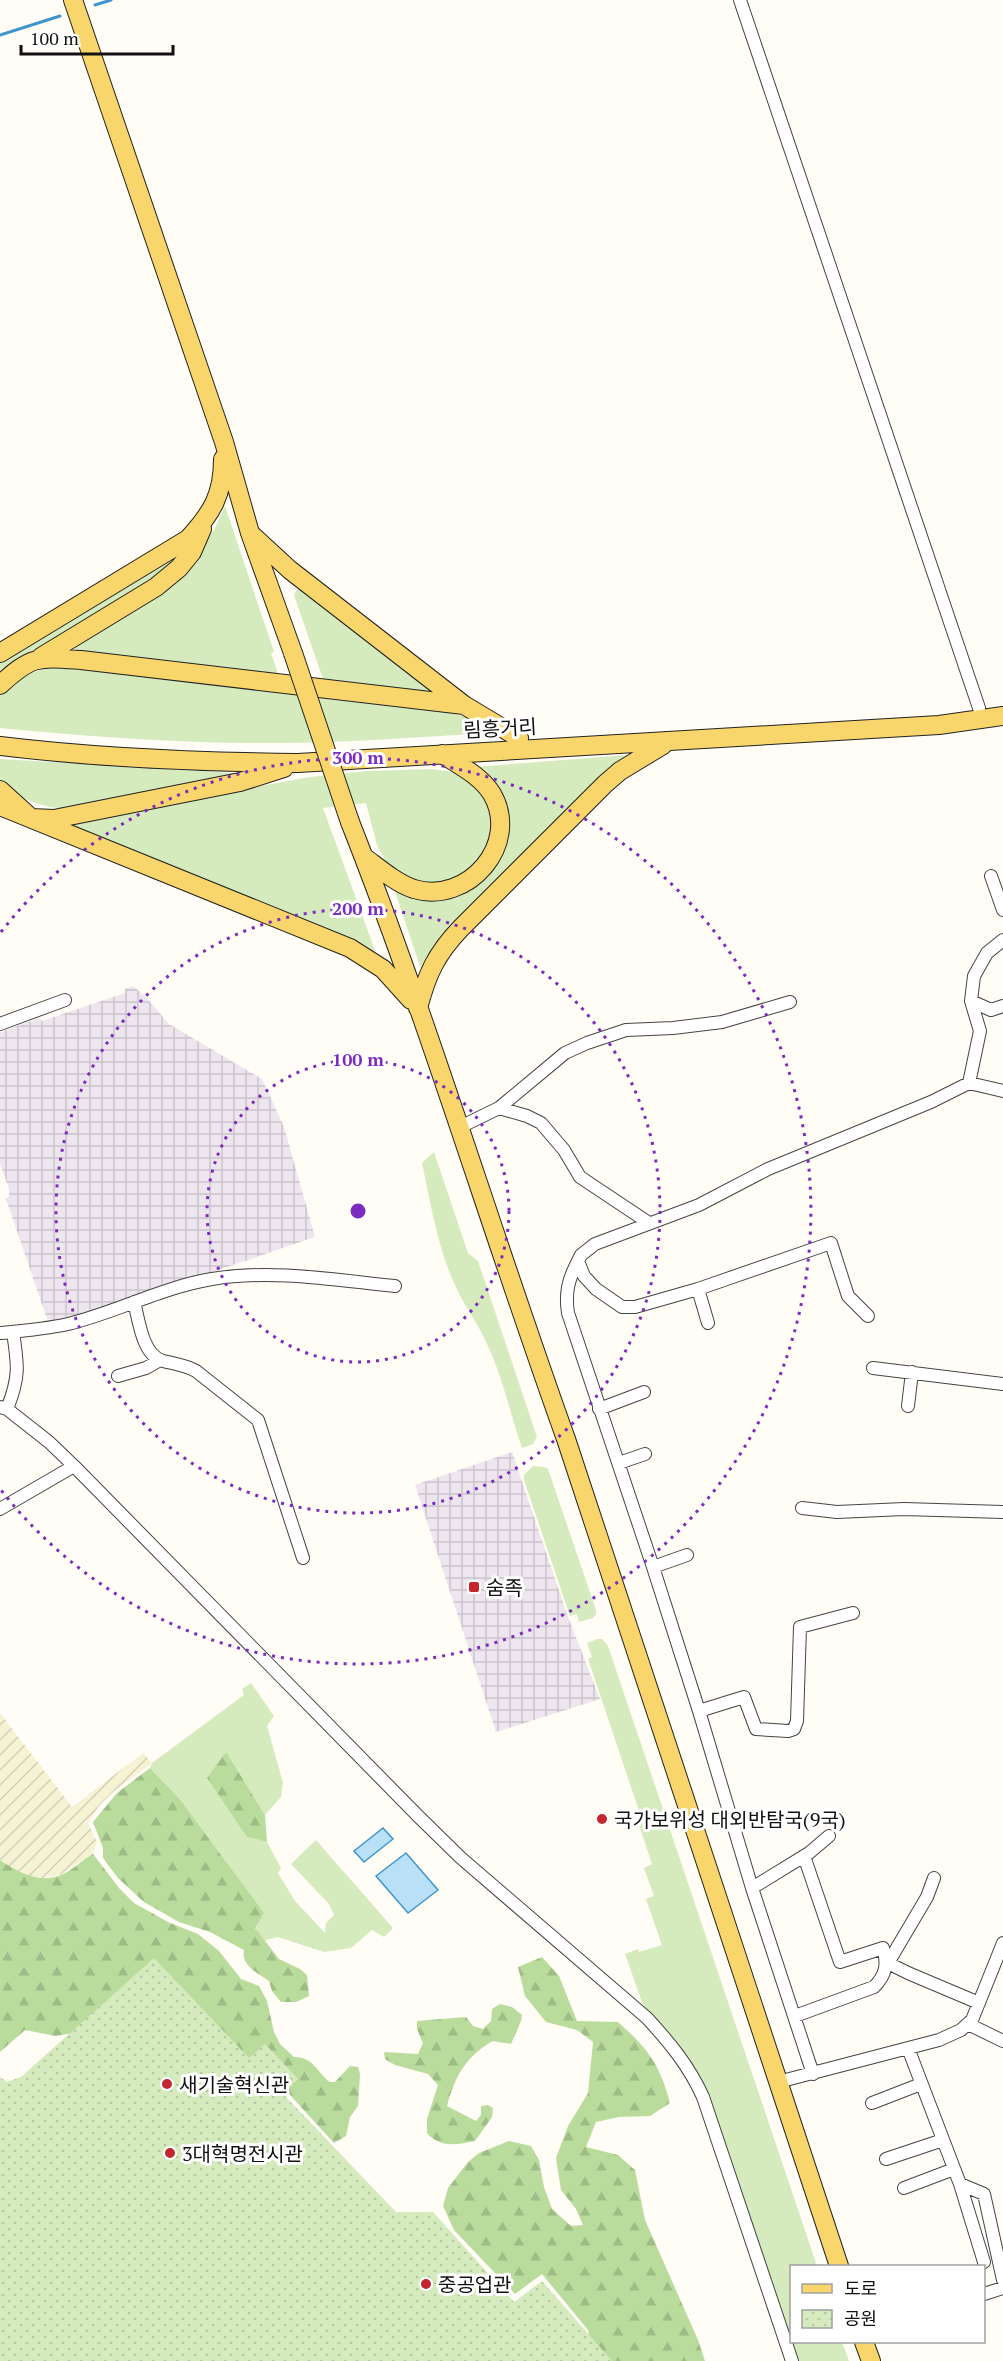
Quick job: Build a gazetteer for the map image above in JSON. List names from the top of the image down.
{
  "streets": {
    "main road": ["림흥거리"]
  },
  "places": {
    "transit": ["숨족"],
    "other": [
      "국가보위성 대외반탐국(9국)",
      "새기술혁신관",
      "3대혁명전시관",
      "중공업관"
    ]
  },
  "legend": ["도로", "공원"],
  "scale_bar": "100 m",
  "rings": ["300 m", "200 m", "100 m"]
}
